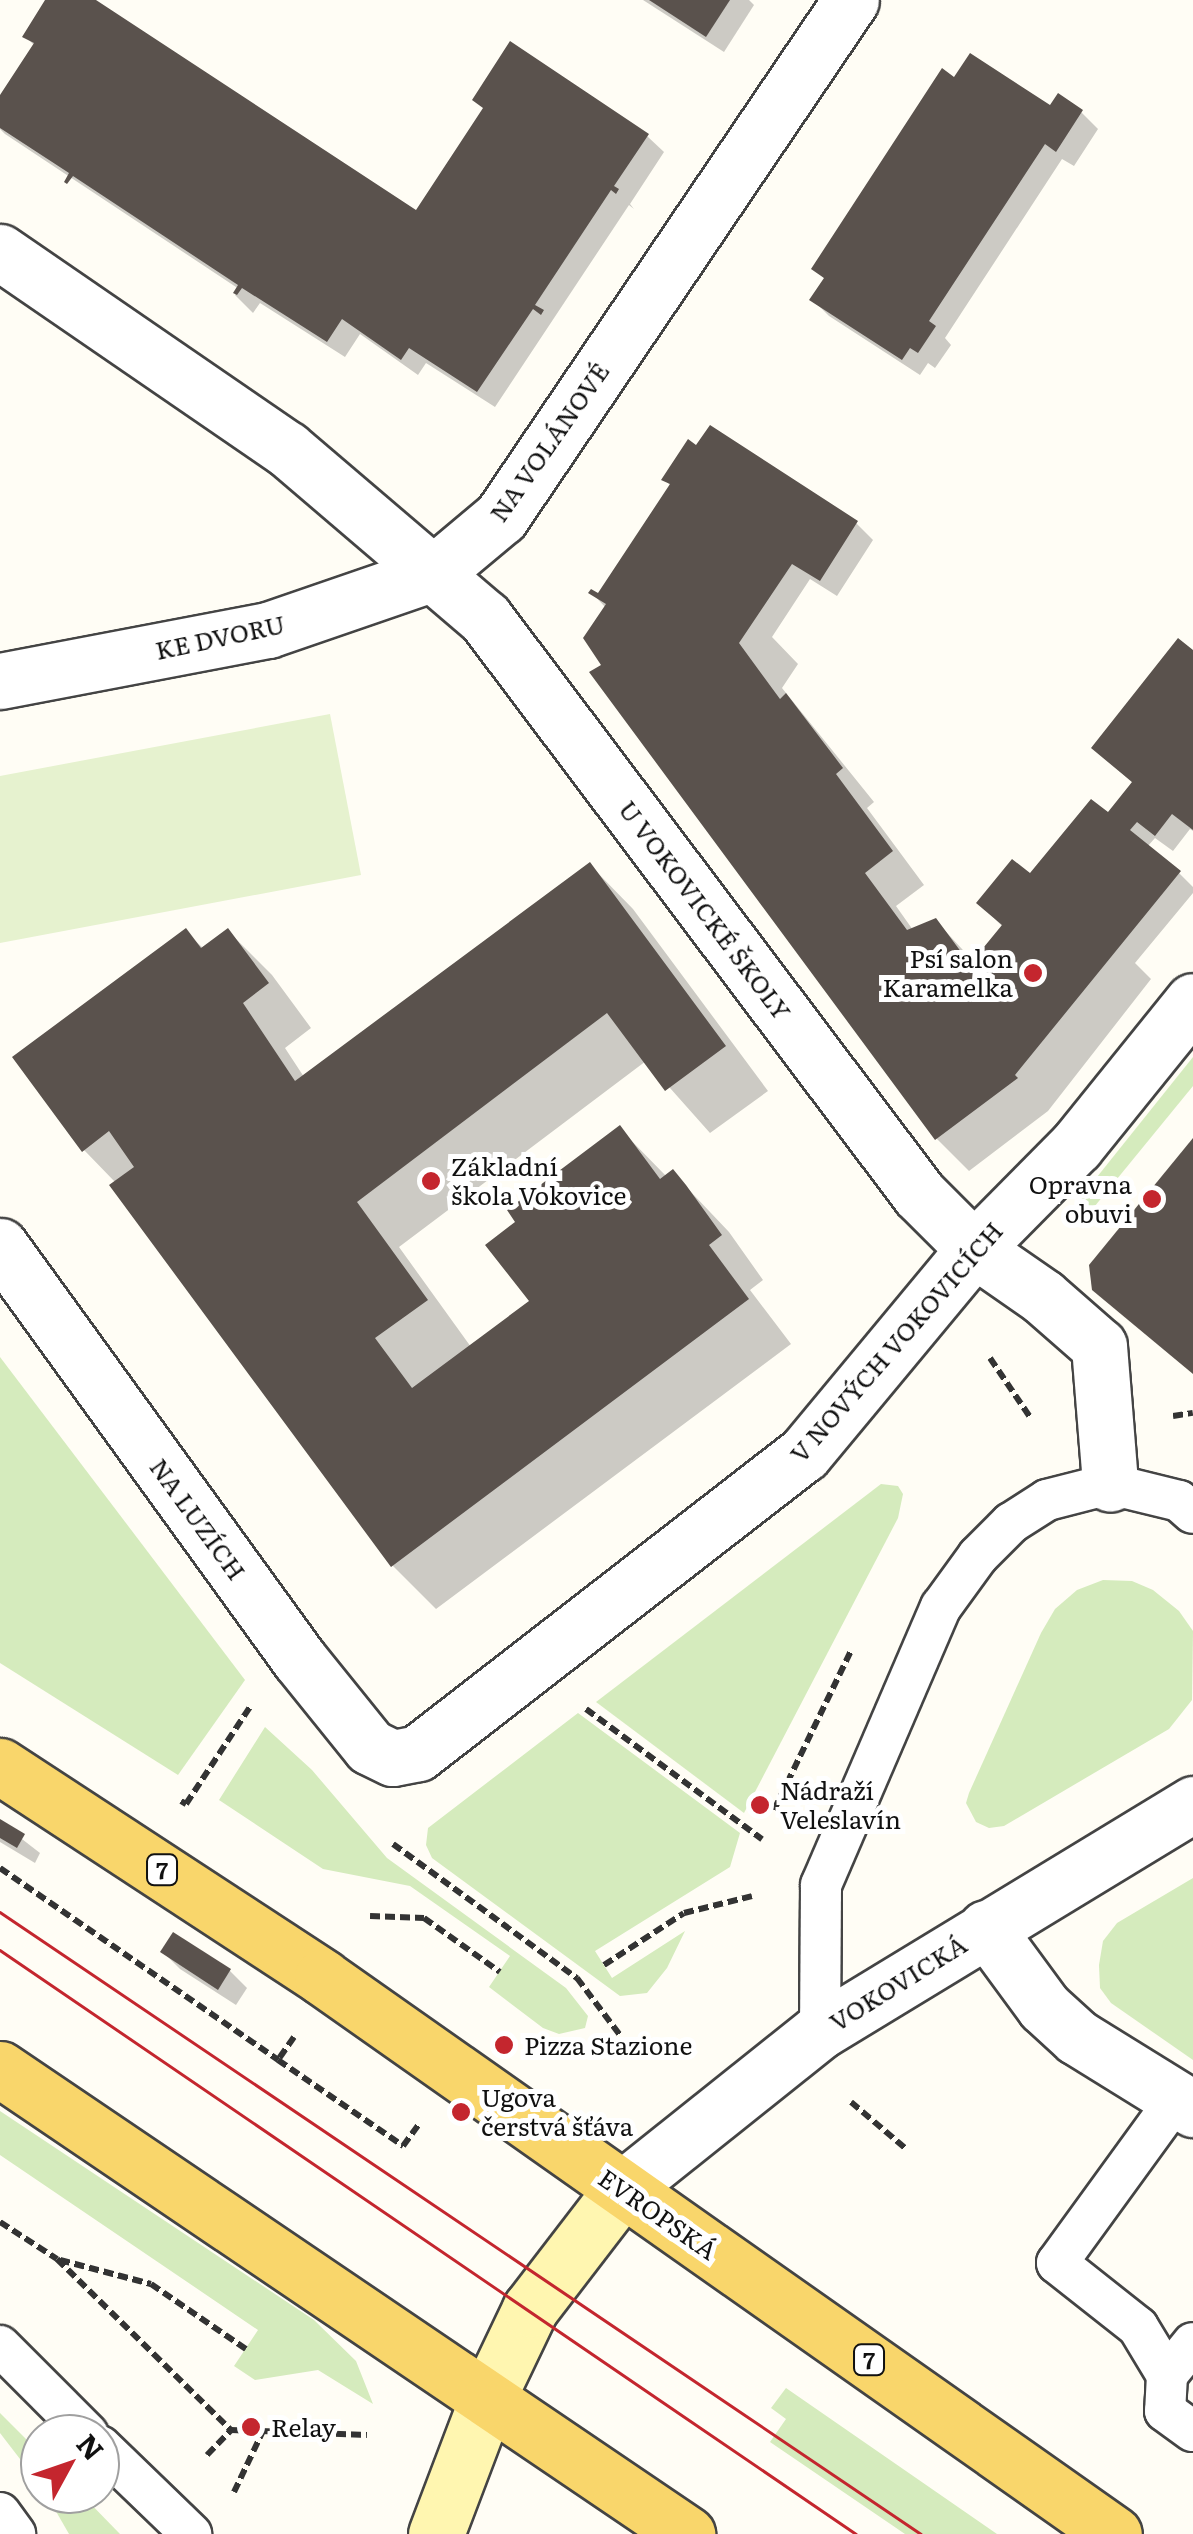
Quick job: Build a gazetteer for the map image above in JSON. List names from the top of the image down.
{
  "streets": {
    "main road": ["7", "EVROPSKÁ"],
    "street": [
      "NA VOLÁNOVÉ",
      "KE DVORU",
      "U VOKOVICKÉ ŠKOLY",
      "V NOVÝCH VOKOVICÍCH",
      "NA LUZÍCH",
      "VOKOVICKÁ"
    ]
  },
  "crossings": [
    ["NA VOLÁNOVÉ", "KE DVORU"],
    ["NA VOLÁNOVÉ", "U VOKOVICKÉ ŠKOLY"],
    ["KE DVORU", "U VOKOVICKÉ ŠKOLY"],
    ["U VOKOVICKÉ ŠKOLY", "V NOVÝCH VOKOVICÍCH"],
    ["V NOVÝCH VOKOVICÍCH", "NA LUZÍCH"],
    ["VOKOVICKÁ", "EVROPSKÁ"]
  ],
  "places": [
    "Psí salon Karamelka",
    "Základní škola Vokovice",
    "Opravna obuvi",
    "Nádraží Veleslavín",
    "Pizza Stazione",
    "Ugova čerstvá šťáva",
    "Relay"
  ],
  "north": "top right"
}
